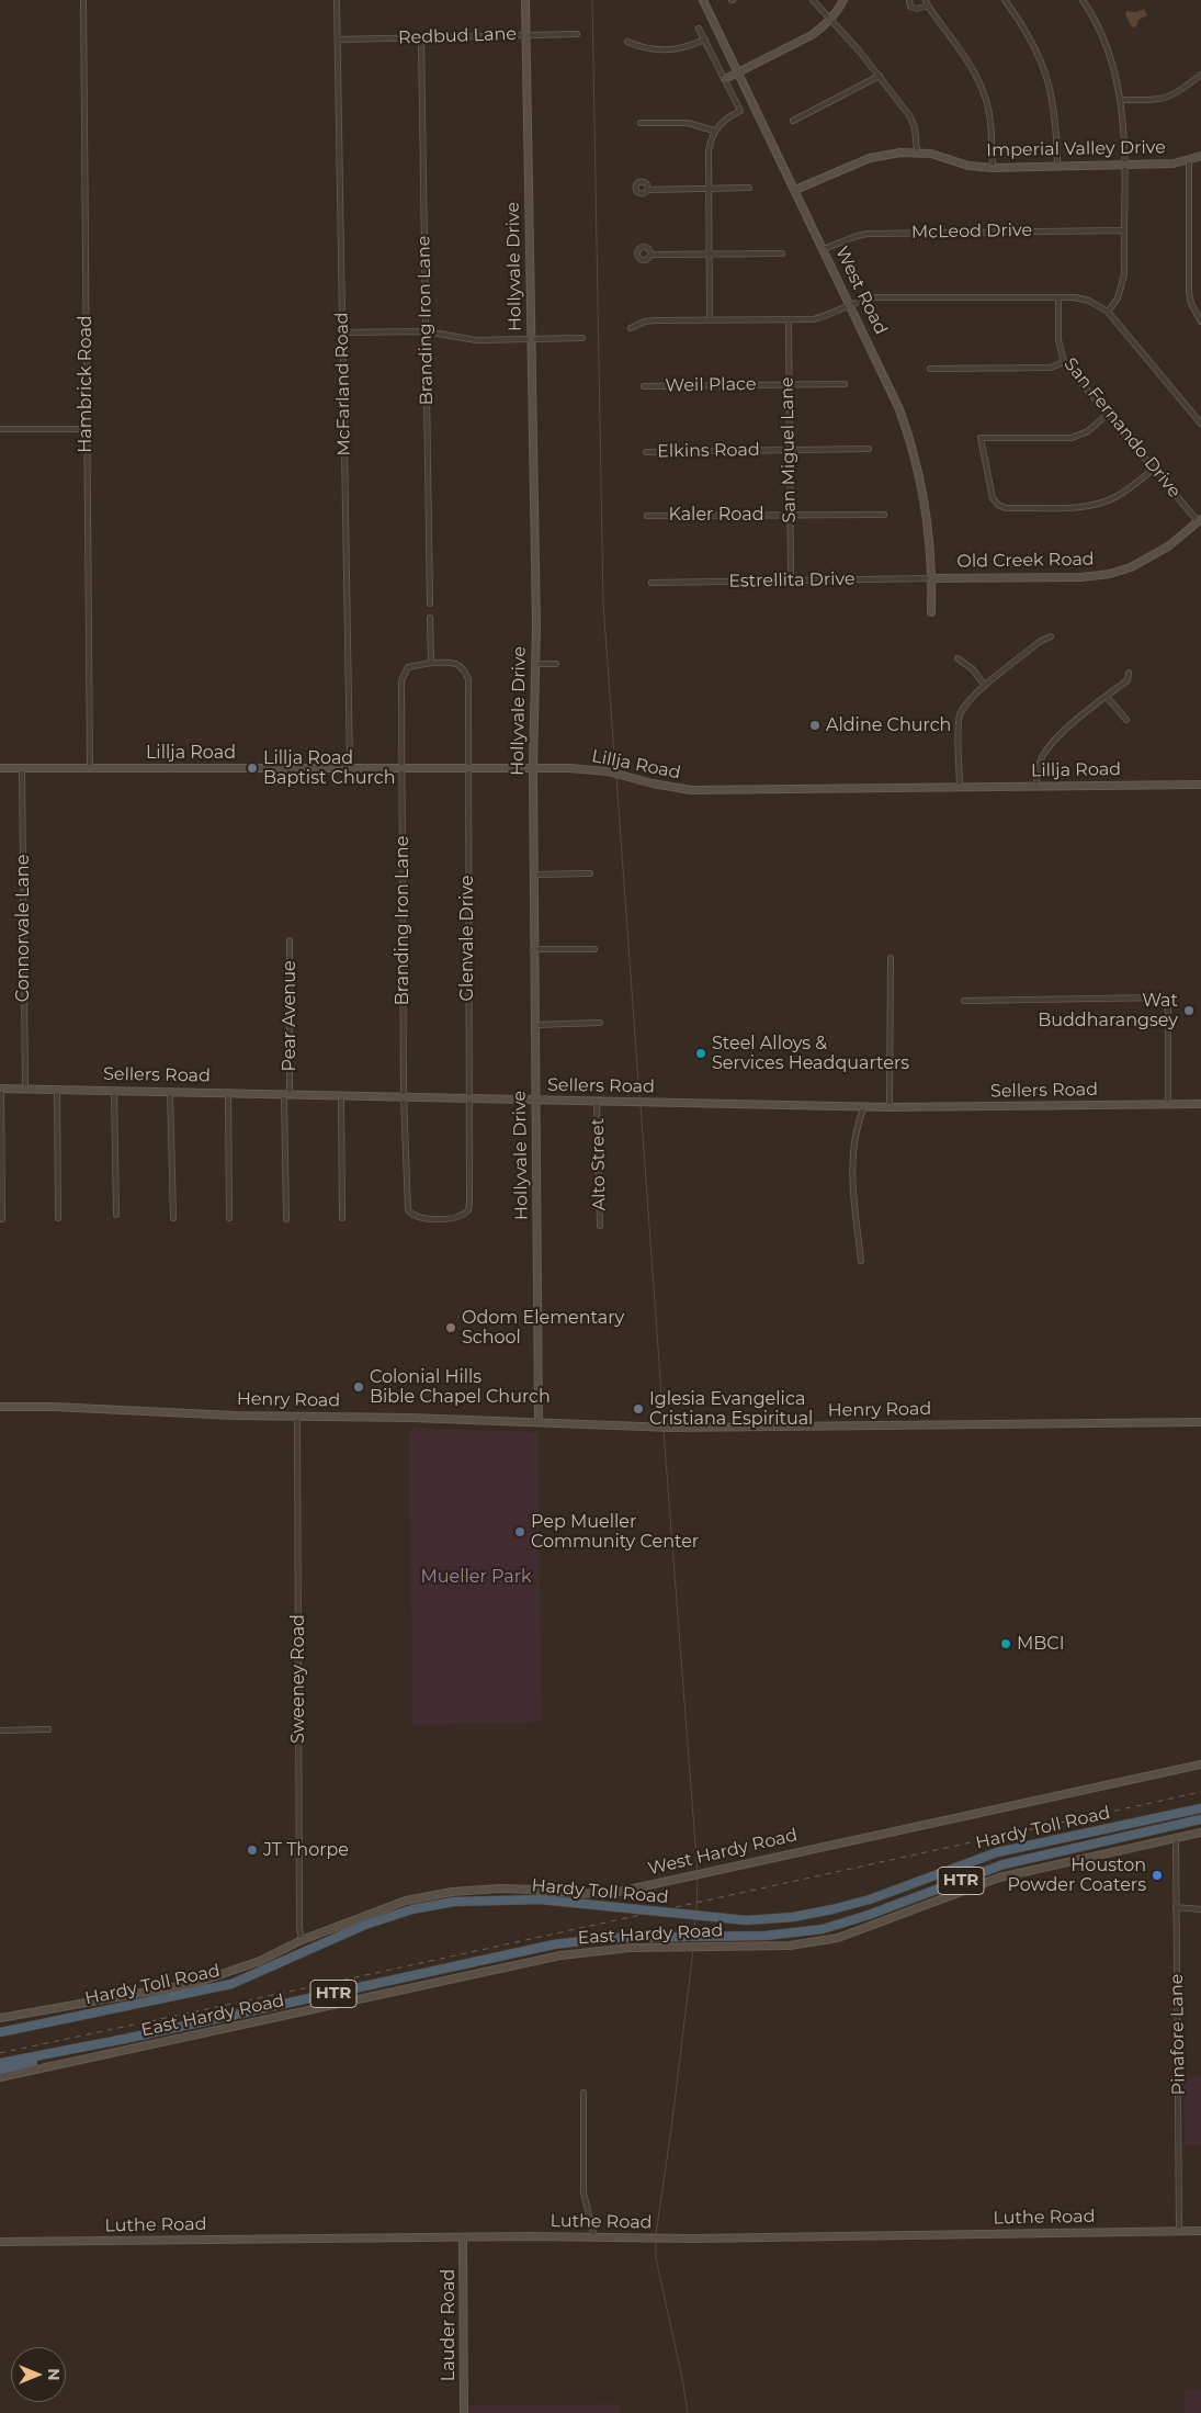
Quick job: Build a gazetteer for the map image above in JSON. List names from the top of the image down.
{
  "streets": {
    "highway": ["Hardy Toll Road", "HTR"],
    "street": [
      "Redbud Lane",
      "Imperial Valley Drive",
      "McLeod Drive",
      "Hollyvale Drive",
      "West Road",
      "Branding Iron Lane",
      "Hambrick Road",
      "McFarland Road",
      "Weil Place",
      "San Fernando Drive",
      "San Miguel Lane",
      "Elkins Road",
      "Kaler Road",
      "Old Creek Road",
      "Estrellita Drive",
      "Lillja Road",
      "Connorvale Lane",
      "Glenvale Drive",
      "Pear Avenue",
      "Sellers Road",
      "Alto Street",
      "Henry Road",
      "Sweeney Road",
      "West Hardy Road",
      "East Hardy Road",
      "Pinafore Lane",
      "Luthe Road",
      "Lauder Road"
    ]
  },
  "crossings": [
    ["Redbud Lane", "Hollyvale Drive"],
    ["Redbud Lane", "Branding Iron Lane"],
    ["Redbud Lane", "McFarland Road"],
    ["Imperial Valley Drive", "West Road"],
    ["McLeod Drive", "West Road"],
    ["Hollyvale Drive", "Lillja Road"],
    ["Hollyvale Drive", "Sellers Road"],
    ["Hollyvale Drive", "Henry Road"],
    ["West Road", "Old Creek Road"],
    ["West Road", "Estrellita Drive"],
    ["Branding Iron Lane", "Lillja Road"],
    ["Branding Iron Lane", "Glenvale Drive"],
    ["Branding Iron Lane", "Sellers Road"],
    ["Hambrick Road", "Lillja Road"],
    ["McFarland Road", "Lillja Road"],
    ["Weil Place", "San Miguel Lane"],
    ["San Fernando Drive", "Old Creek Road"],
    ["San Miguel Lane", "Elkins Road"],
    ["San Miguel Lane", "Kaler Road"],
    ["San Miguel Lane", "Estrellita Drive"],
    ["Old Creek Road", "Estrellita Drive"],
    ["Lillja Road", "Connorvale Lane"],
    ["Lillja Road", "Glenvale Drive"],
    ["Connorvale Lane", "Sellers Road"],
    ["Glenvale Drive", "Sellers Road"],
    ["Pear Avenue", "Sellers Road"],
    ["Sellers Road", "Alto Street"],
    ["Henry Road", "Sweeney Road"],
    ["Sweeney Road", "West Hardy Road"],
    ["East Hardy Road", "Pinafore Lane"],
    ["Pinafore Lane", "Luthe Road"],
    ["Luthe Road", "Lauder Road"]
  ],
  "parks": ["Mueller Park"],
  "places": [
    "Aldine Church",
    "Lillja Road Baptist Church",
    "Wat Buddharangsey",
    "Steel Alloys & Services Headquarters",
    "Odom Elementary School",
    "Colonial Hills Bible Chapel Church",
    "Iglesia Evangelica Cristiana Espiritual",
    "Pep Mueller Community Center",
    "MBCI",
    "JT Thorpe",
    "Houston Powder Coaters"
  ],
  "north": "right"
}
